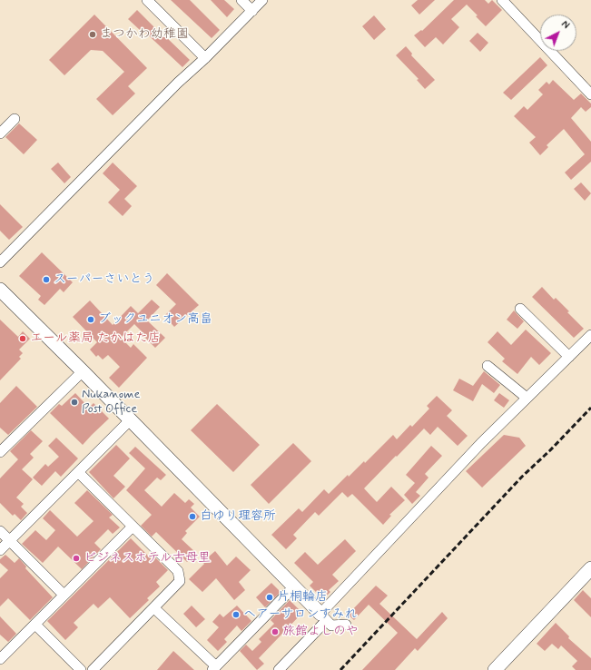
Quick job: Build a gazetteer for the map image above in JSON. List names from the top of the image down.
{
  "places": [
    "まつかわ幼稚園",
    "スーパーさいとう",
    "ブックユニオン高畠",
    "エール薬局 たかはた店",
    "Nukanome Post Office",
    "白ゆり理容所",
    "ビジネスホテル古母里",
    "片桐輪店",
    "ヘアーサロンすみれ",
    "旅館よしのや"
  ],
  "north": "top right"
}
